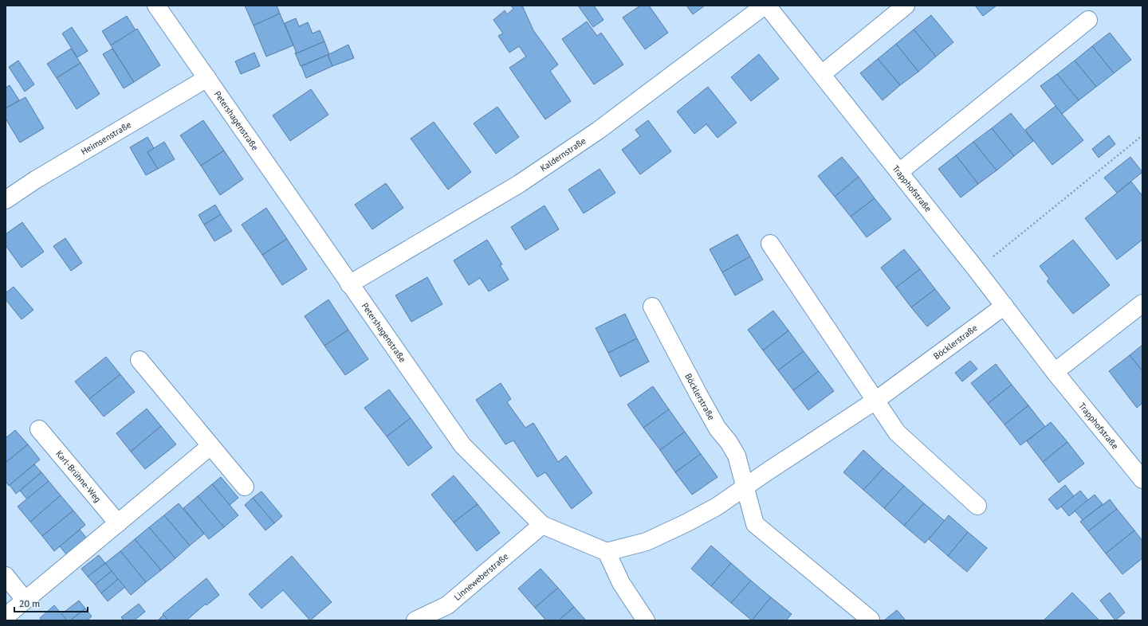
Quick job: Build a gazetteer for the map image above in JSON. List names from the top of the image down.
{
  "streets": {
    "street": [
      "Petershagenstraße",
      "Heimsenstraße",
      "Kaldernstraße",
      "Trapphofstraße",
      "Böcklerstraße",
      "Karl-Brühne-Weg",
      "Linneweberstraße"
    ]
  },
  "crossings": [
    ["Petershagenstraße", "Heimsenstraße"],
    ["Petershagenstraße", "Kaldernstraße"],
    ["Petershagenstraße", "Böcklerstraße"],
    ["Petershagenstraße", "Linneweberstraße"],
    ["Trapphofstraße", "Böcklerstraße"]
  ],
  "scale_bar": "20 m"
}
